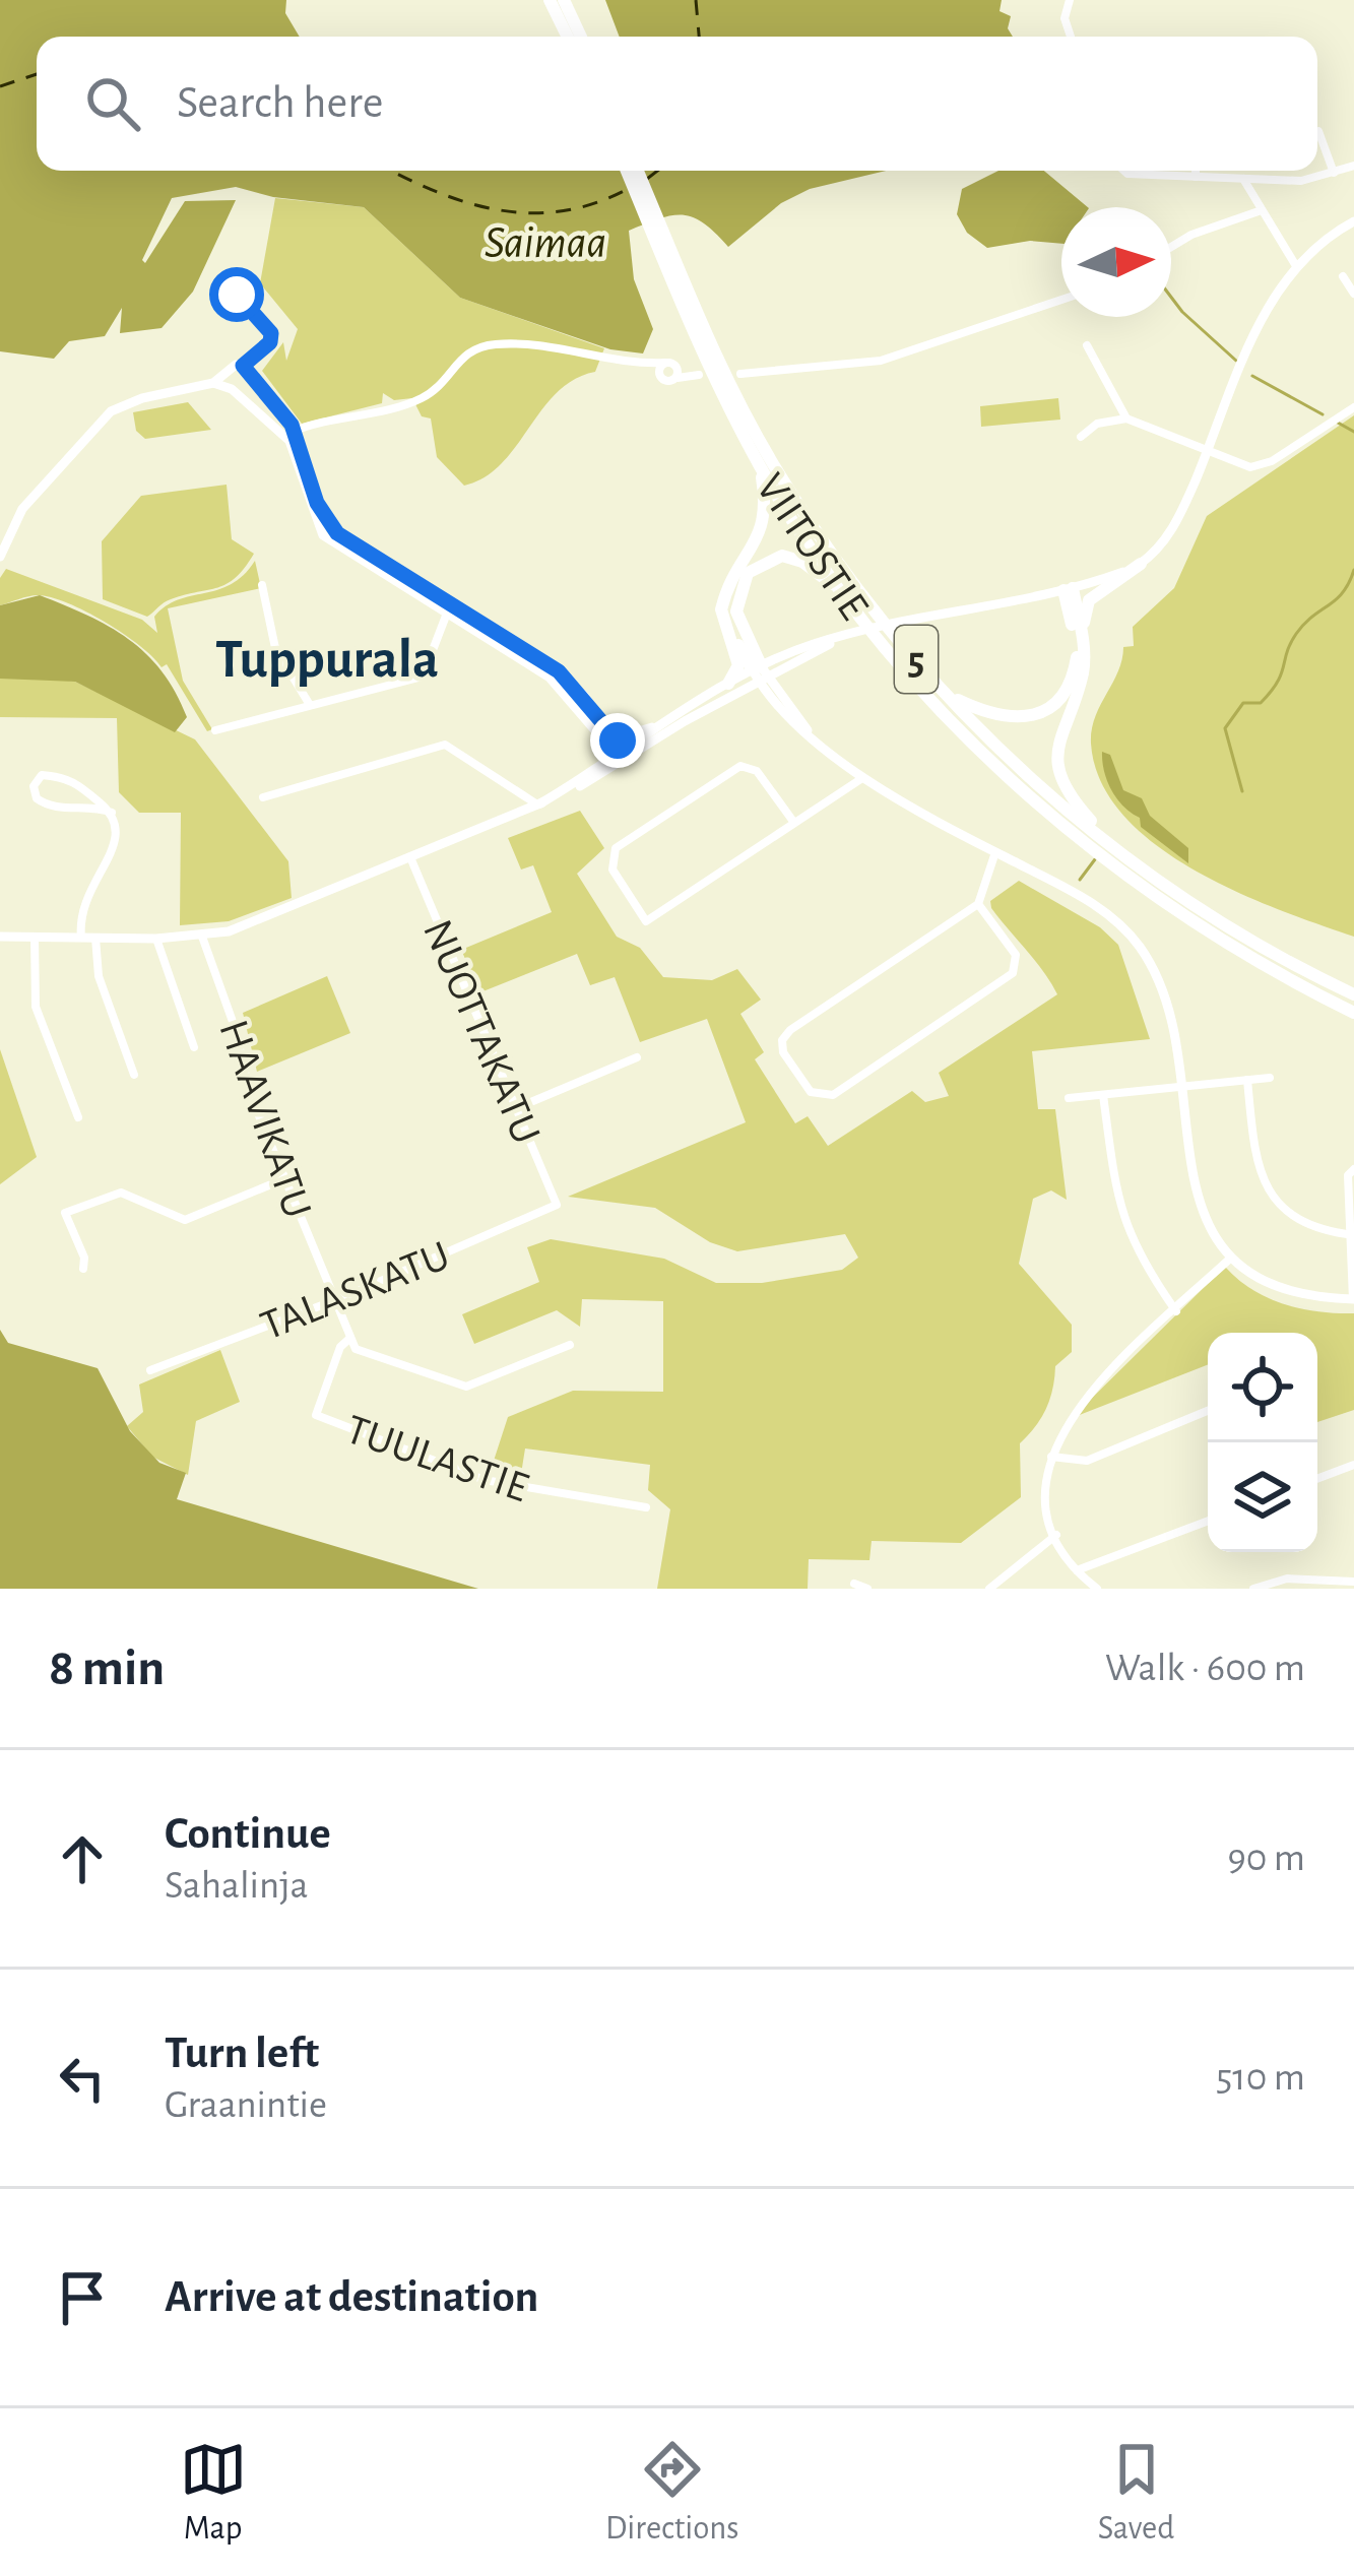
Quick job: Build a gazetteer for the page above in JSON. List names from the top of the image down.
{
  "streets": {
    "highway": ["VIITOSTIE", "5"],
    "street": [
      "NUOTTAKATU",
      "HAAVIKATU",
      "TALASKATU",
      "TUULASTIE"
    ]
  },
  "crossings": [
    ["NUOTTAKATU", "TALASKATU"],
    ["HAAVIKATU", "TALASKATU"],
    ["HAAVIKATU", "TUULASTIE"]
  ],
  "districts": ["Tuppurala"],
  "water": ["Saimaa"],
  "north": "right",
  "page": {
    "search": "Search here",
    "heading": ["8 min", "Walk · 600 m"],
    "list": [
      ["Continue", "Sahalinja", "90 m"],
      ["Turn left", "Graanintie", "510 m"],
      "Arrive at destination"
    ],
    "nav": ["Map", "Directions", "Saved"]
  }
}
